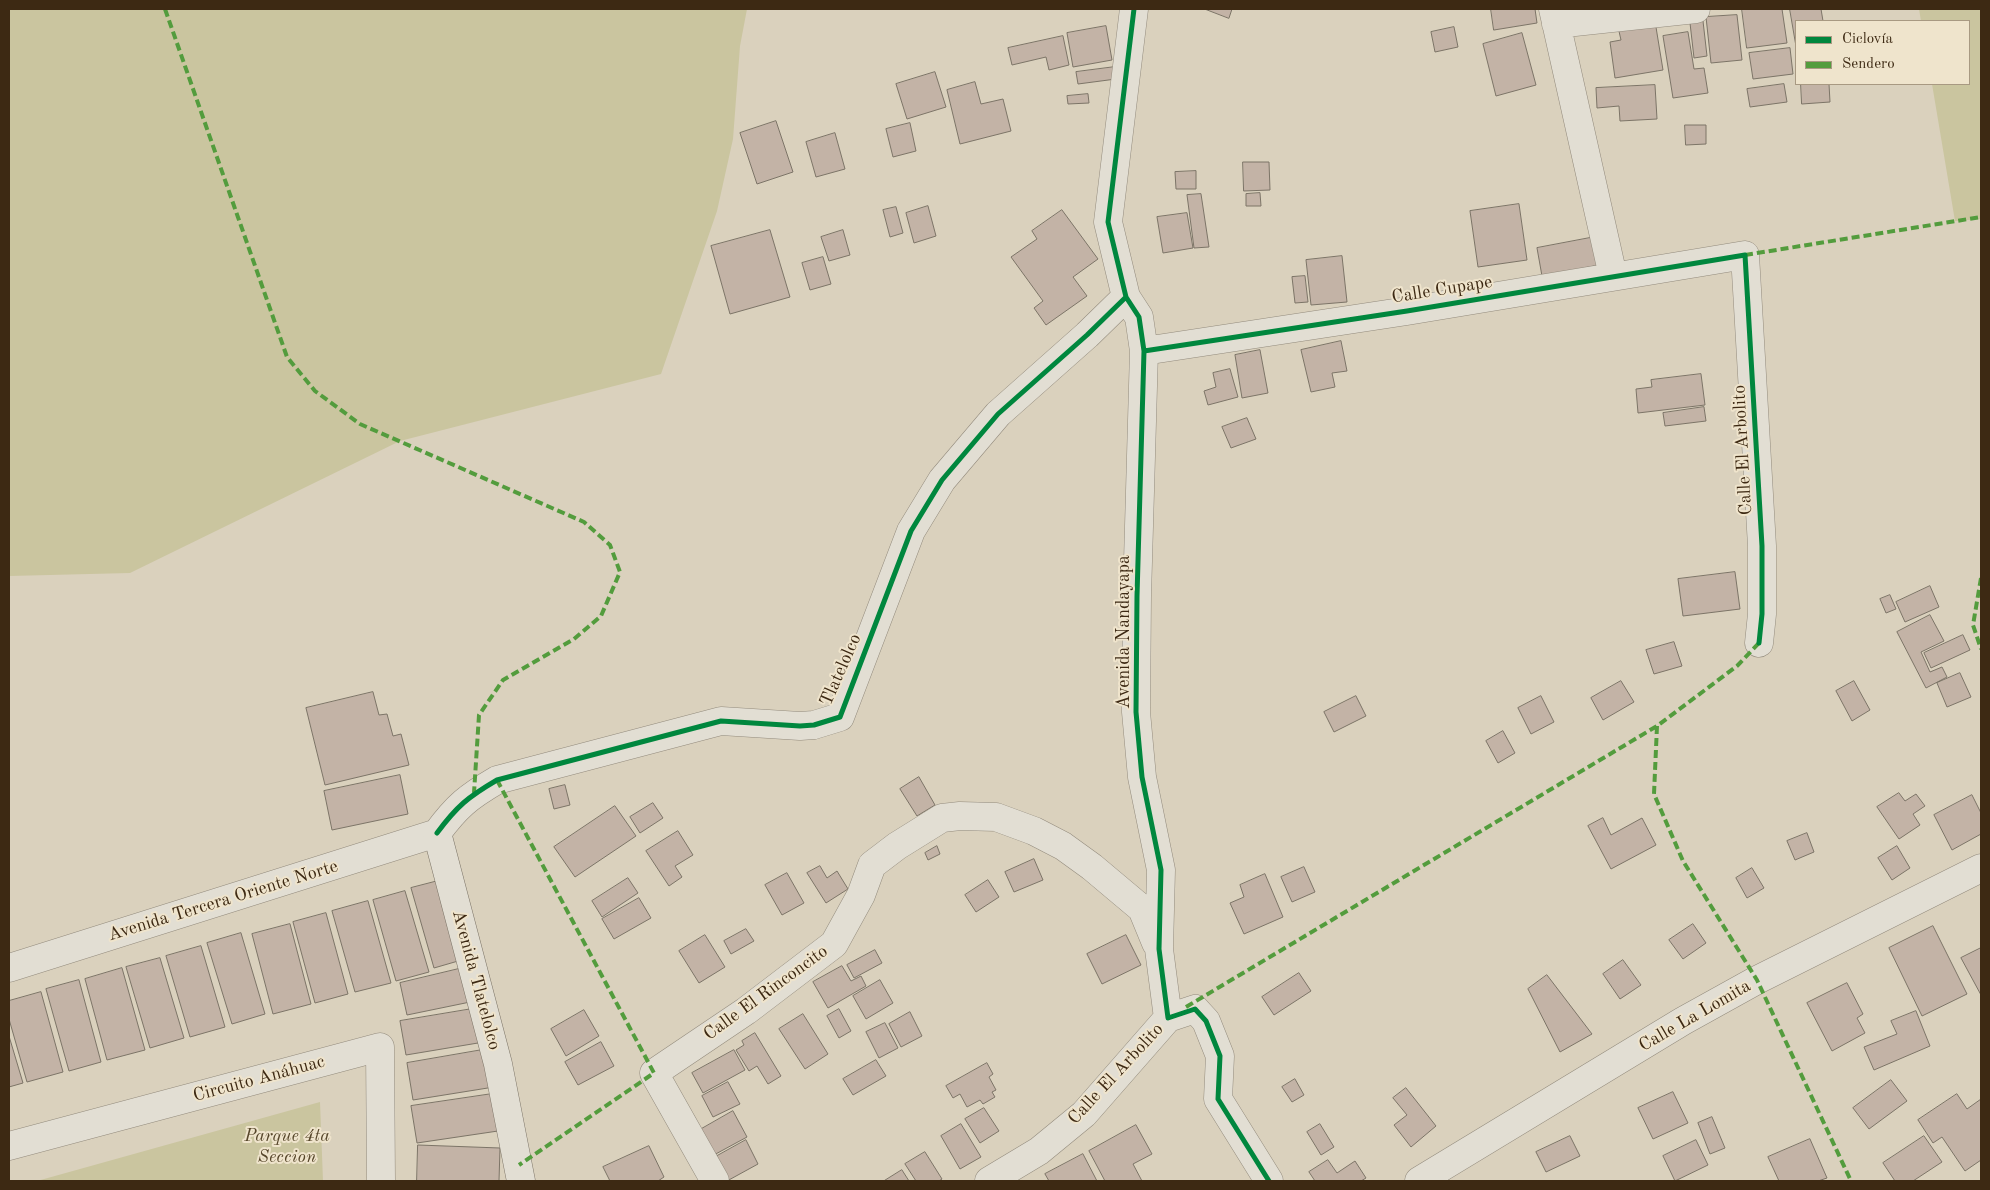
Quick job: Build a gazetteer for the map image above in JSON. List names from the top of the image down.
{
  "streets": {
    "street": [
      "Calle Cupape",
      "Calle El Arbolito",
      "Avenida Nandayapa",
      "Tlatelolco",
      "Avenida Tercera Oriente Norte",
      "Avenida Tlatelolco",
      "Calle El Rinconcito",
      "Calle La Lomita",
      "Circuito Anáhuac"
    ]
  },
  "crossings": [
    ["Calle Cupape", "Calle El Arbolito"],
    ["Calle Cupape", "Avenida Nandayapa"],
    ["Calle El Arbolito", "Avenida Nandayapa"],
    ["Avenida Nandayapa", "Tlatelolco"],
    ["Avenida Nandayapa", "Calle El Rinconcito"],
    ["Tlatelolco", "Avenida Tercera Oriente Norte"],
    ["Tlatelolco", "Avenida Tlatelolco"],
    ["Avenida Tercera Oriente Norte", "Avenida Tlatelolco"]
  ],
  "parks": ["Parque 4ta Seccion"],
  "legend": ["Ciclovía", "Sendero"]
}
